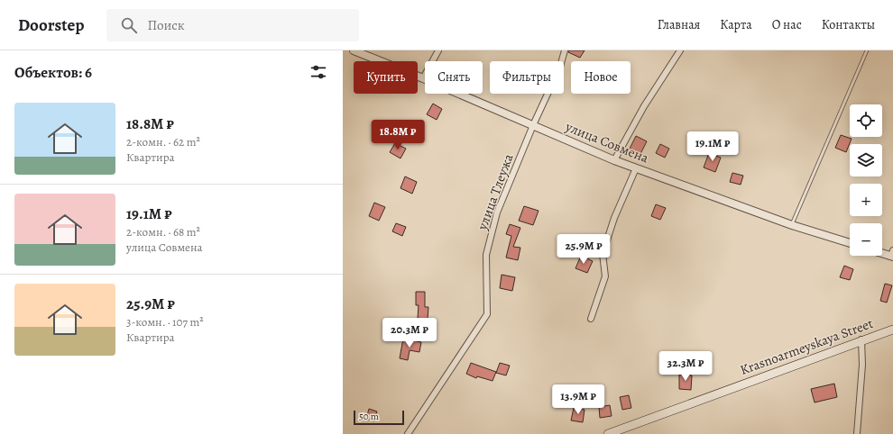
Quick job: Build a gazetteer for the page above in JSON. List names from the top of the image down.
{
  "streets": {
    "main road": ["Krasnoarmeyskaya Street"],
    "street": ["улица Совмена", "улица Тлеужа"]
  },
  "crossings": [
    ["улица Совмена", "улица Тлеужа"]
  ],
  "scale_bar": "50 m",
  "page": {
    "header": "Doorstep",
    "search": "Поиск",
    "nav": [
      "Главная",
      "Карта",
      "О нас",
      "Контакты"
    ],
    "heading": "Объектов: 6",
    "chip": [
      "Купить",
      "Снять",
      "Фильтры",
      "Новое"
    ],
    "list": [
      {
        "name": "18.8M ₽",
        "note": "2-комн. · 62 m² · Квартира"
      },
      {
        "name": "19.1M ₽",
        "note": "2-комн. · 68 m² · улица Совмена"
      },
      {
        "name": "25.9M ₽",
        "note": "3-комн. · 107 m² · Квартира"
      }
    ],
    "map_buttons": ["+", "−"],
    "price": [
      "18.8M ₽",
      "19.1M ₽",
      "25.9M ₽",
      "20.3M ₽",
      "32.3M ₽",
      "13.9M ₽"
    ],
    "scale": "50 m"
  }
}
